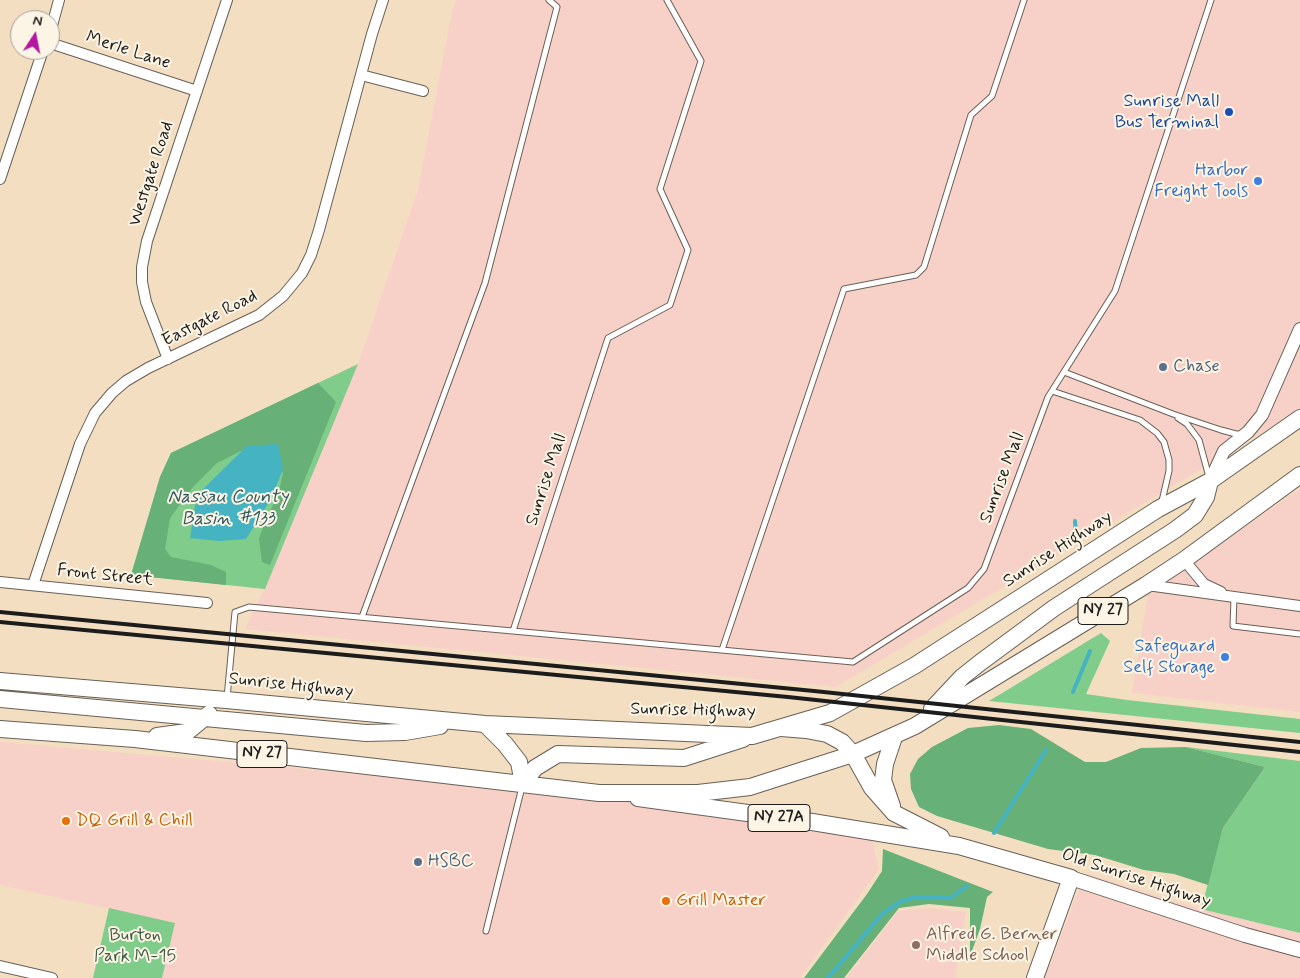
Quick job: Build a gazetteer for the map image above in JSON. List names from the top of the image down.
{
  "streets": {
    "main road": [
      "Sunrise Highway",
      "NY 27",
      "NY 27A",
      "Old Sunrise Highway"
    ],
    "street": [
      "Merle Lane",
      "Westgate Road",
      "Eastgate Road",
      "Front Street"
    ],
    "lane": ["Sunrise Mall"]
  },
  "crossings": [
    ["Merle Lane", "Westgate Road"],
    ["Westgate Road", "Eastgate Road"],
    ["Eastgate Road", "Front Street"],
    ["Sunrise Mall", "Sunrise Highway"],
    ["Sunrise Highway", "Old Sunrise Highway"],
    ["NY 27", "Old Sunrise Highway"]
  ],
  "water": ["Nassau County Basin #133"],
  "parks": ["Burton Park M-15"],
  "places": [
    "Sunrise Mall Bus Terminal",
    "Harbor Freight Tools",
    "Chase",
    "Safeguard Self Storage",
    "DQ Grill & Chill",
    "HSBC",
    "Grill Master",
    "Alfred G. Berner Middle School"
  ],
  "north": "top"
}
